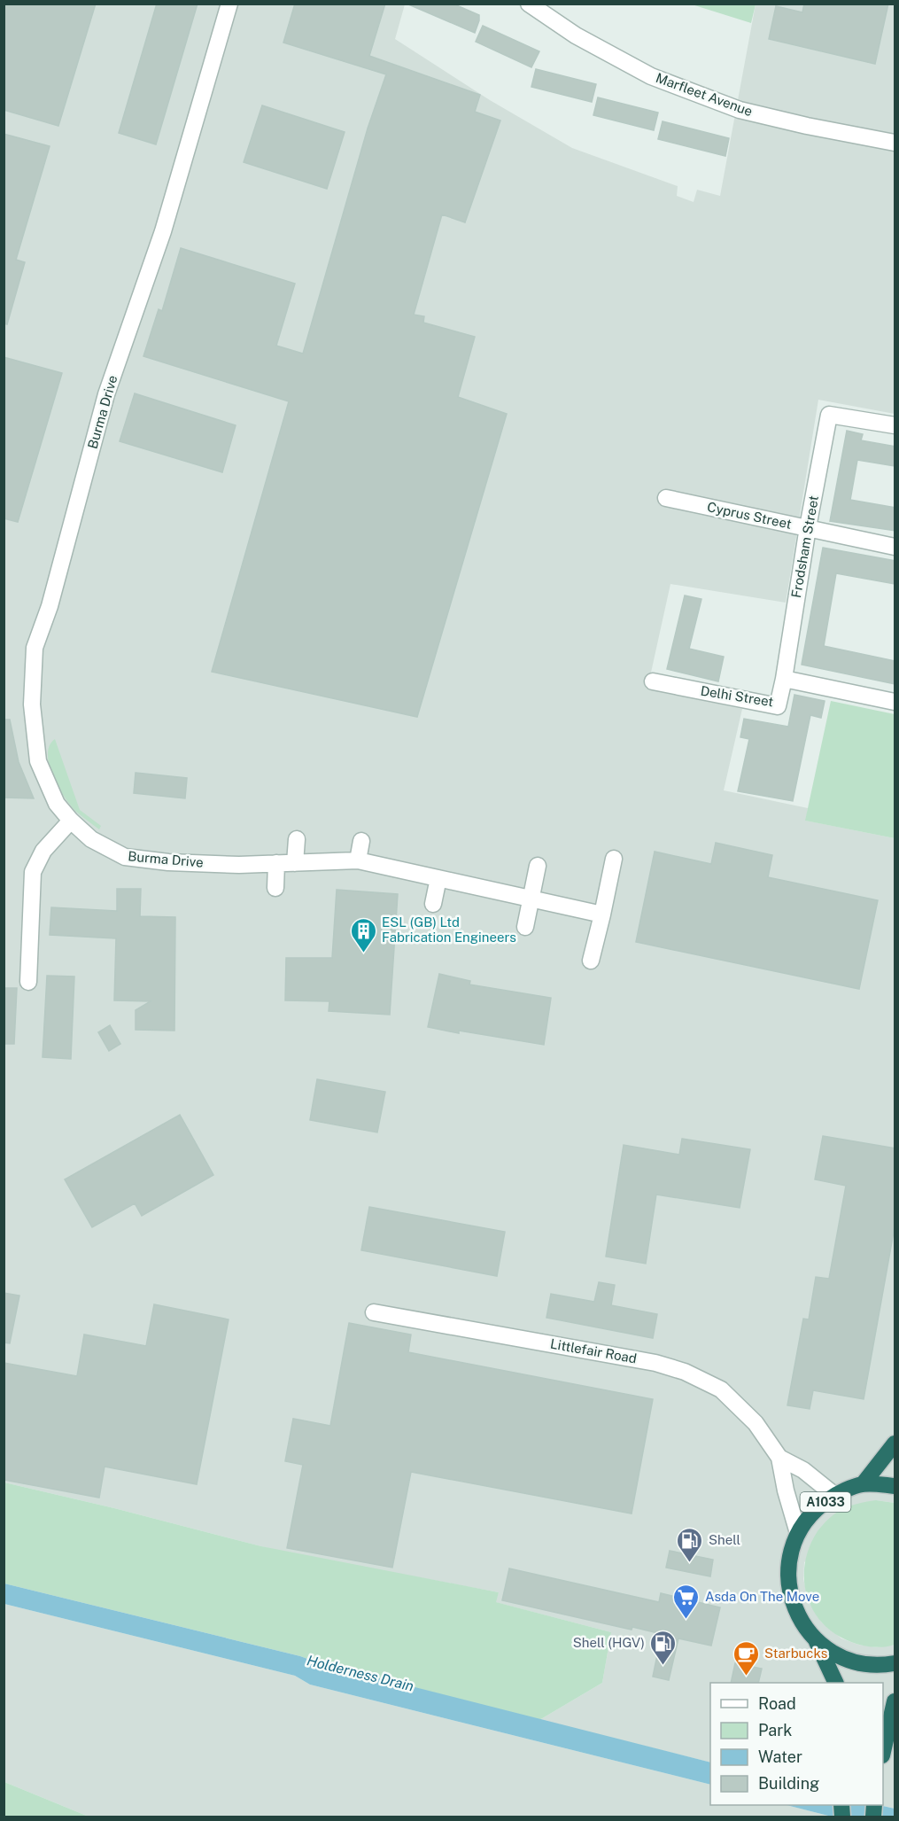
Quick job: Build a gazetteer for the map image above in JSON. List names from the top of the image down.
{
  "streets": {
    "highway": ["A1033"],
    "street": [
      "Marfleet Avenue",
      "Burma Drive",
      "Cyprus Street",
      "Frodsham Street",
      "Delhi Street",
      "Littlefair Road"
    ]
  },
  "crossings": [
    ["Cyprus Street", "Frodsham Street"],
    ["Frodsham Street", "Delhi Street"],
    ["Littlefair Road", "A1033"]
  ],
  "water": ["Holderness Drain"],
  "places": {
    "building": ["ESL (GB) Ltd Fabrication Engineers"],
    "fuel station": ["Shell", "Shell (HGV)"],
    "supermarket": ["Asda On The Move"],
    "cafe": ["Starbucks"]
  },
  "legend": [
    "Road",
    "Park",
    "Water",
    "Building"
  ]
}
